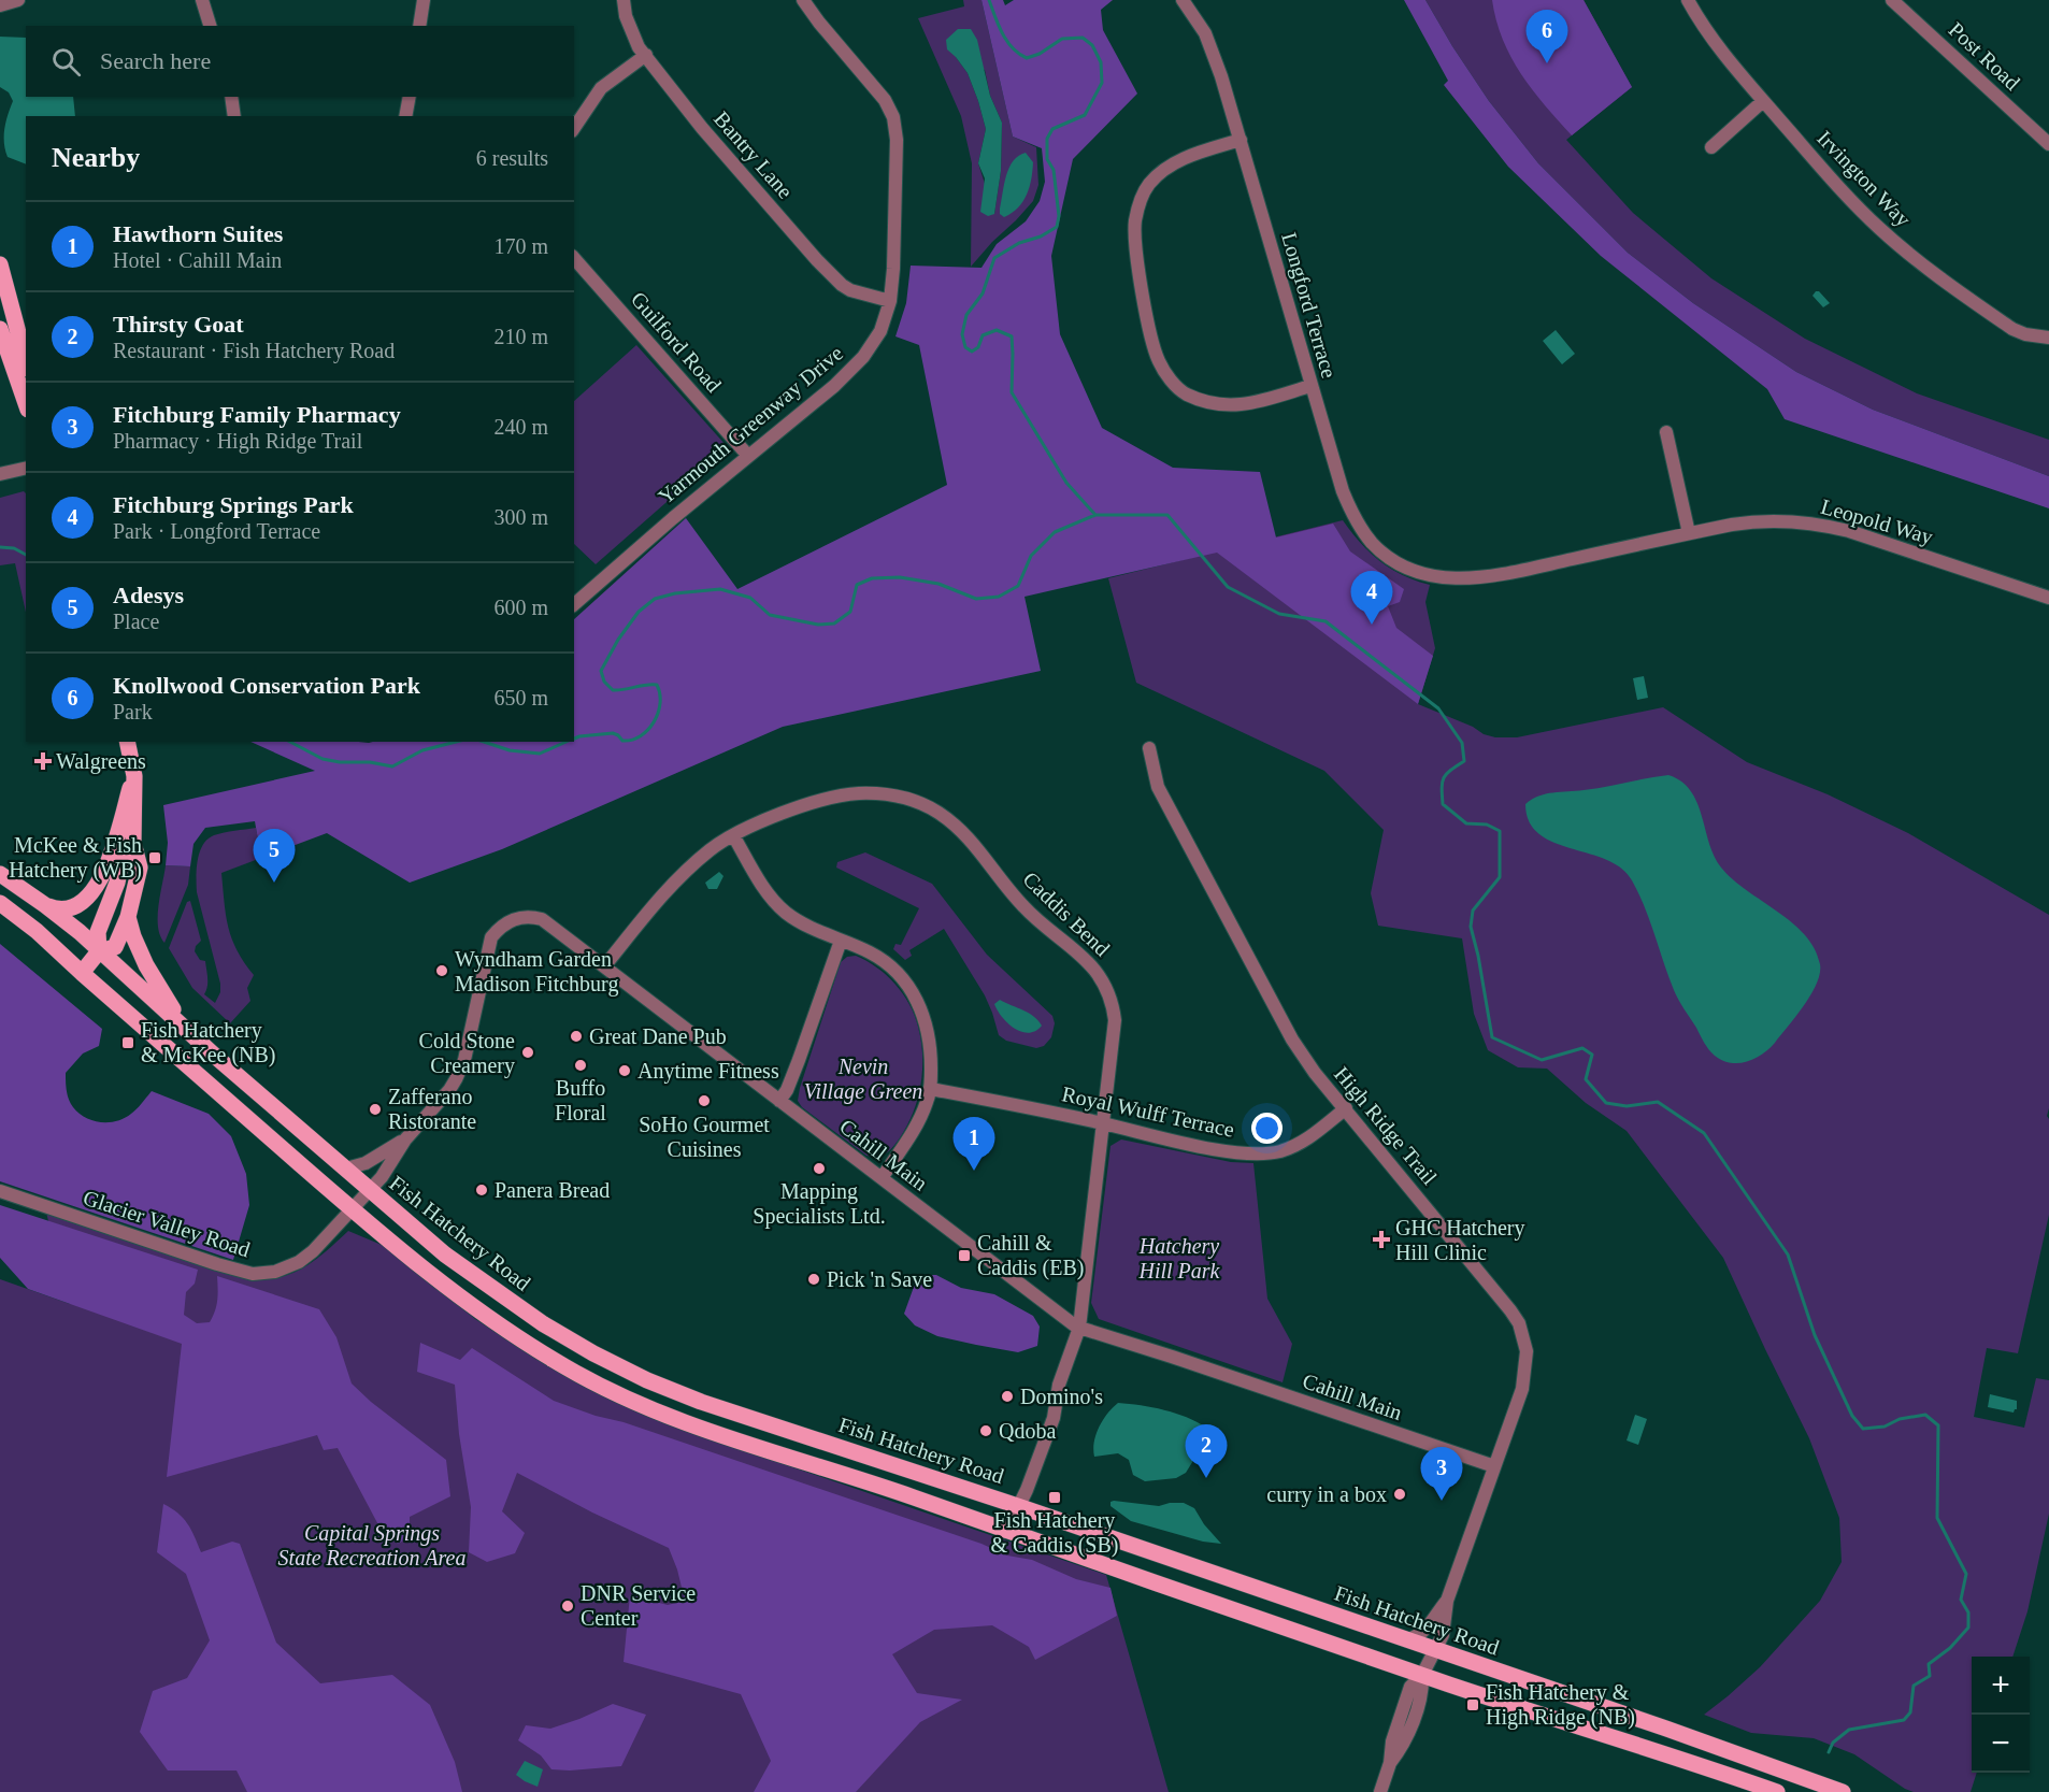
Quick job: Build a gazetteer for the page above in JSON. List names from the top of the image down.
{
  "streets": {
    "main road": ["Fish Hatchery Road"],
    "street": [
      "Post Road",
      "Bantry Lane",
      "Irvington Way",
      "Longford Terrace",
      "Guilford Road",
      "Yarmouth Greenway Drive",
      "Leopold Way",
      "Caddis Bend",
      "Royal Wulff Terrace",
      "High Ridge Trail",
      "Cahill Main",
      "Glacier Valley Road"
    ]
  },
  "crossings": [
    ["Bantry Lane", "Yarmouth Greenway Drive"],
    ["Longford Terrace", "Leopold Way"],
    ["Guilford Road", "Yarmouth Greenway Drive"],
    ["Caddis Bend", "Royal Wulff Terrace"],
    ["Caddis Bend", "Cahill Main"],
    ["Caddis Bend", "Fish Hatchery Road"],
    ["Royal Wulff Terrace", "High Ridge Trail"],
    ["High Ridge Trail", "Cahill Main"],
    ["High Ridge Trail", "Fish Hatchery Road"],
    ["Cahill Main", "Glacier Valley Road"],
    ["Cahill Main", "Fish Hatchery Road"],
    ["Glacier Valley Road", "Fish Hatchery Road"]
  ],
  "parks": ["Nevin Village Green", "Hatchery Hill Park", "Capital Springs State Recreation Area"],
  "places": {
    "health": ["Walgreens", "GHC Hatchery Hill Clinic"],
    "transit": [
      "McKee & Fish Hatchery (WB)",
      "Fish Hatchery & McKee (NB)",
      "Cahill & Caddis (EB)",
      "Fish Hatchery & Caddis (SB)",
      "Fish Hatchery & High Ridge (NB)"
    ],
    "other": [
      "Wyndham Garden Madison Fitchburg",
      "Great Dane Pub",
      "Cold Stone Creamery",
      "Buffo Floral",
      "Anytime Fitness",
      "SoHo Gourmet Cuisines",
      "Zafferano Ristorante",
      "Mapping Specialists Ltd.",
      "Panera Bread",
      "Pick 'n Save",
      "Domino's",
      "Qdoba",
      "curry in a box",
      "DNR Service Center"
    ]
  },
  "page": {
    "pins": [
      "6",
      "4",
      "5",
      "1",
      "2",
      "3"
    ],
    "search": "Search here",
    "heading": ["Nearby", "6 results"],
    "list": [
      {
        "mark": "1",
        "name": "Hawthorn Suites",
        "note": "Hotel · Cahill Main",
        "value": "170 m"
      },
      {
        "mark": "2",
        "name": "Thirsty Goat",
        "note": "Restaurant · Fish Hatchery Road",
        "value": "210 m"
      },
      {
        "mark": "3",
        "name": "Fitchburg Family Pharmacy",
        "note": "Pharmacy · High Ridge Trail",
        "value": "240 m"
      },
      {
        "mark": "4",
        "name": "Fitchburg Springs Park",
        "note": "Park · Longford Terrace",
        "value": "300 m"
      },
      {
        "mark": "5",
        "name": "Adesys",
        "note": "Place",
        "value": "600 m"
      },
      {
        "mark": "6",
        "name": "Knollwood Conservation Park",
        "note": "Park",
        "value": "650 m"
      }
    ],
    "map_buttons": ["+", "−"]
  }
}
